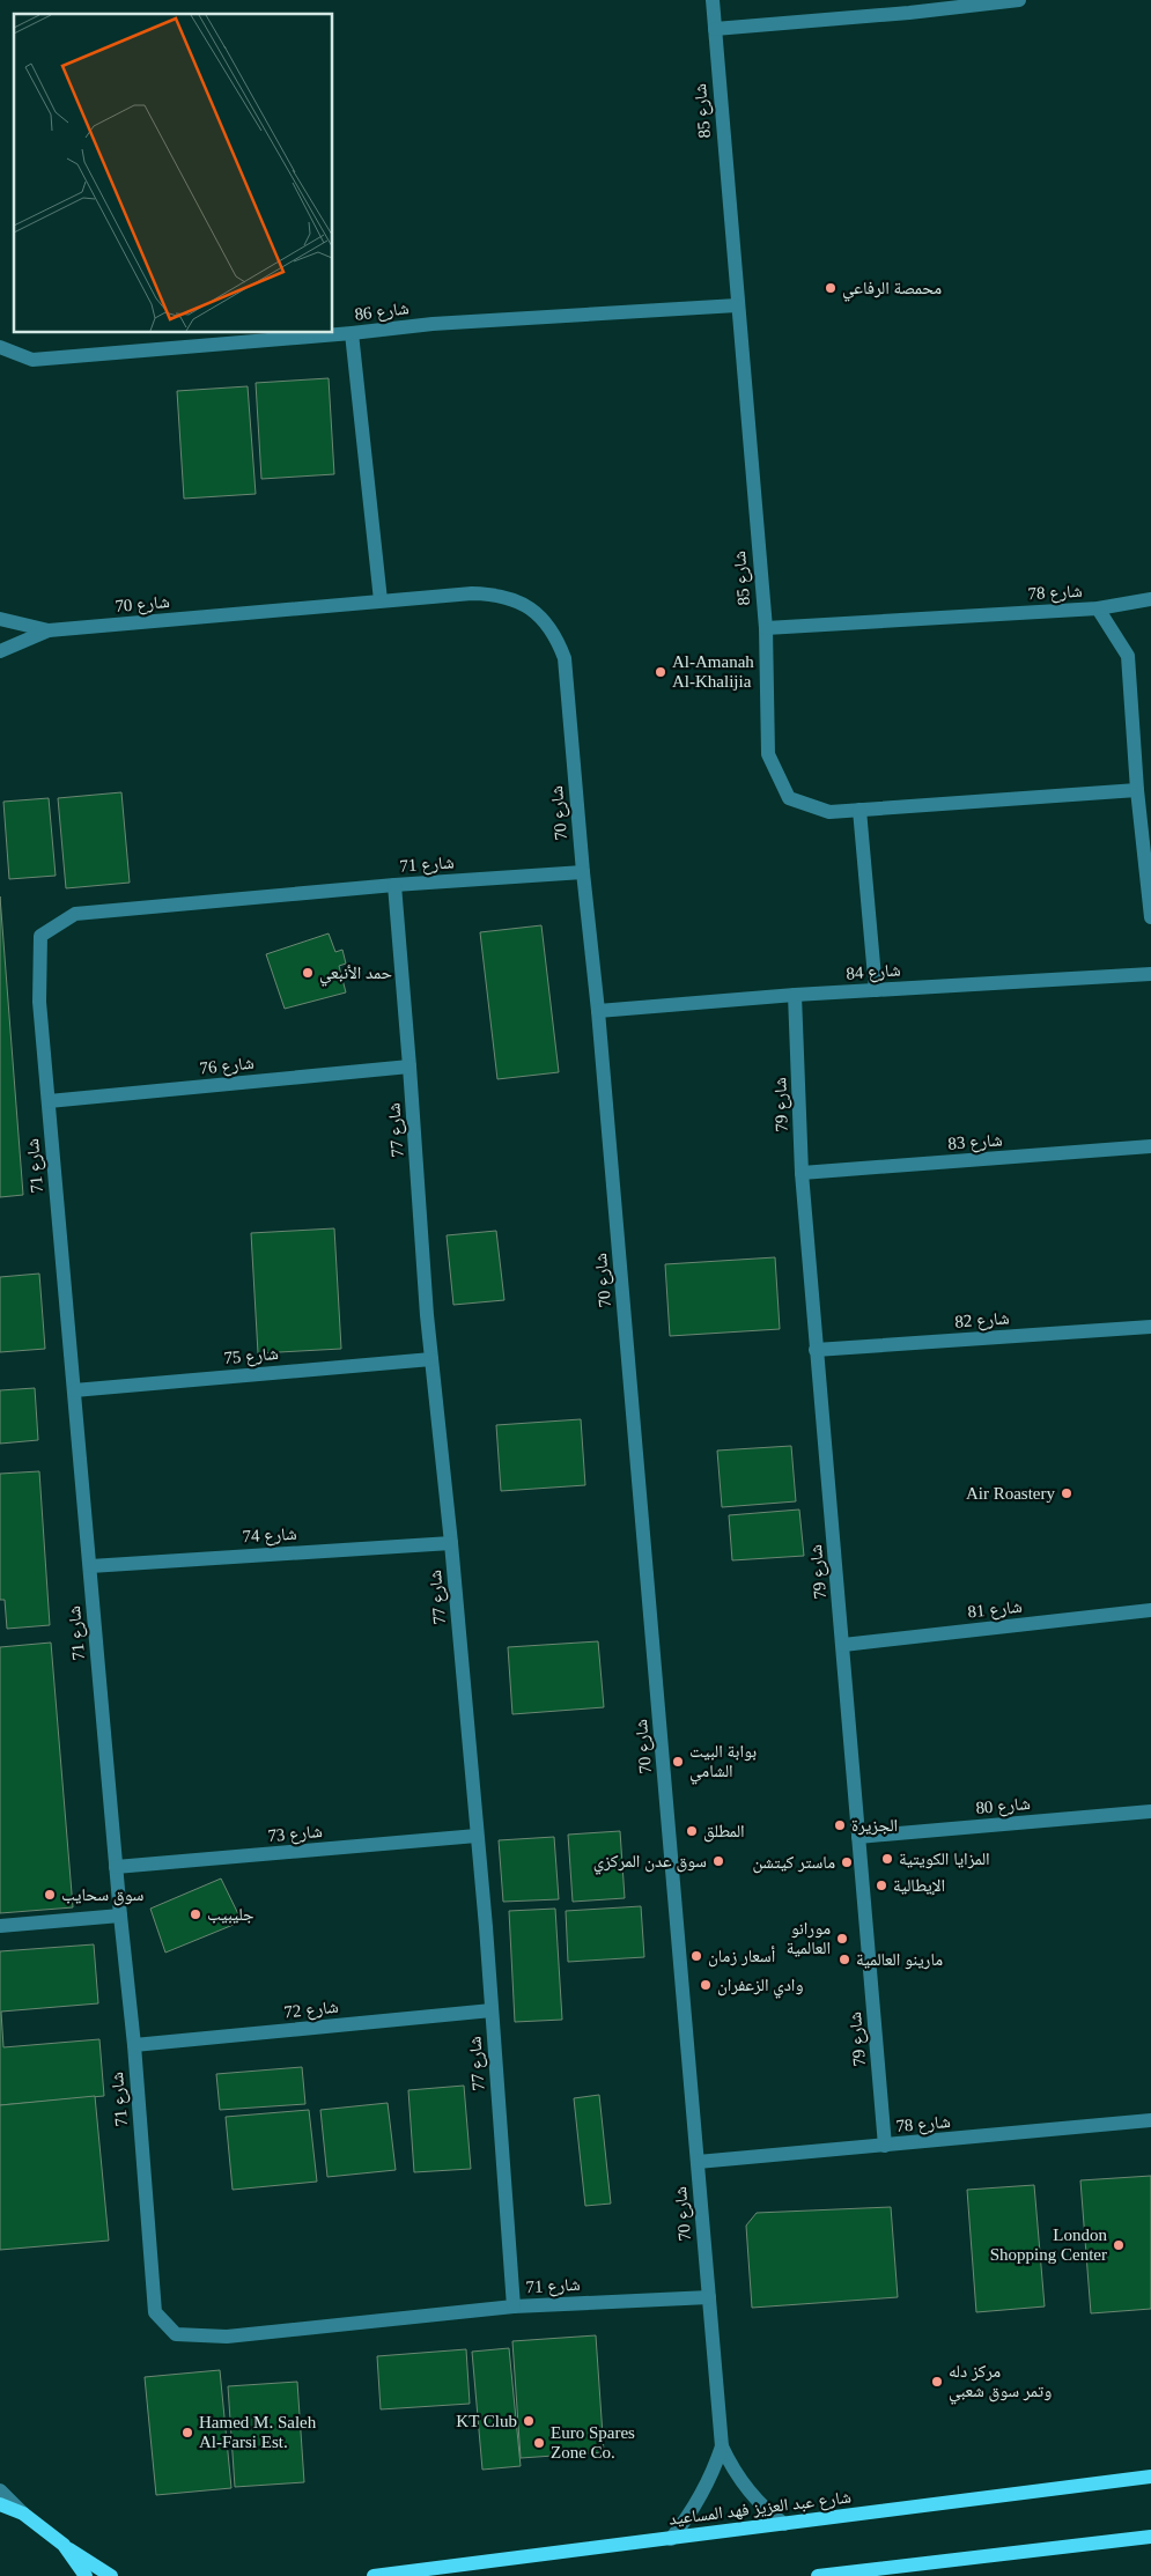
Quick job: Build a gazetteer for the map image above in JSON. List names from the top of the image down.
{
  "streets": {
    "main road": ["شارع عبد العزيز فهد المساعيد"],
    "street": [
      "شارع 85",
      "شارع 86",
      "شارع 78",
      "شارع 70",
      "شارع 71",
      "شارع 84",
      "شارع 76",
      "شارع 79",
      "شارع 77",
      "شارع 83",
      "شارع 82",
      "شارع 75",
      "شارع 74",
      "شارع 81",
      "شارع 80",
      "شارع 73",
      "شارع 72"
    ]
  },
  "crossings": [
    ["شارع 85", "شارع 86"],
    ["شارع 85", "شارع 78"],
    ["شارع 78", "شارع 70"],
    ["شارع 78", "شارع 79"],
    ["شارع 70", "شارع 71"],
    ["شارع 70", "شارع 84"],
    ["شارع 70", "شارع عبد العزيز فهد المساعيد"],
    ["شارع 71", "شارع 76"],
    ["شارع 71", "شارع 77"],
    ["شارع 71", "شارع 75"],
    ["شارع 71", "شارع 74"],
    ["شارع 71", "شارع 73"],
    ["شارع 71", "شارع 72"],
    ["شارع 84", "شارع 79"],
    ["شارع 76", "شارع 77"],
    ["شارع 79", "شارع 83"],
    ["شارع 79", "شارع 82"],
    ["شارع 79", "شارع 81"],
    ["شارع 79", "شارع 80"],
    ["شارع 77", "شارع 75"],
    ["شارع 77", "شارع 74"],
    ["شارع 77", "شارع 73"],
    ["شارع 77", "شارع 72"]
  ],
  "places": [
    "محمصة الرفاعي",
    "Al-Amanah Al-Khalijia",
    "حمد الأنبعي",
    "Air Roastery",
    "بوابة البيت الشامي",
    "الجزيرة",
    "المطلق",
    "المزايا الكويتية",
    "سوق عدن المركزي",
    "ماستر كيتشن",
    "الإيطالية",
    "سوق سحايب",
    "جليبيب",
    "مورانو العالمية",
    "أسعار زمان",
    "مارينو العالمية",
    "وادي الزعفران",
    "London Shopping Center",
    "مركز دله وتمر سوق شعبي",
    "KT Club",
    "Hamed M. Saleh Al-Farsi Est.",
    "Euro Spares Zone Co."
  ]
}
